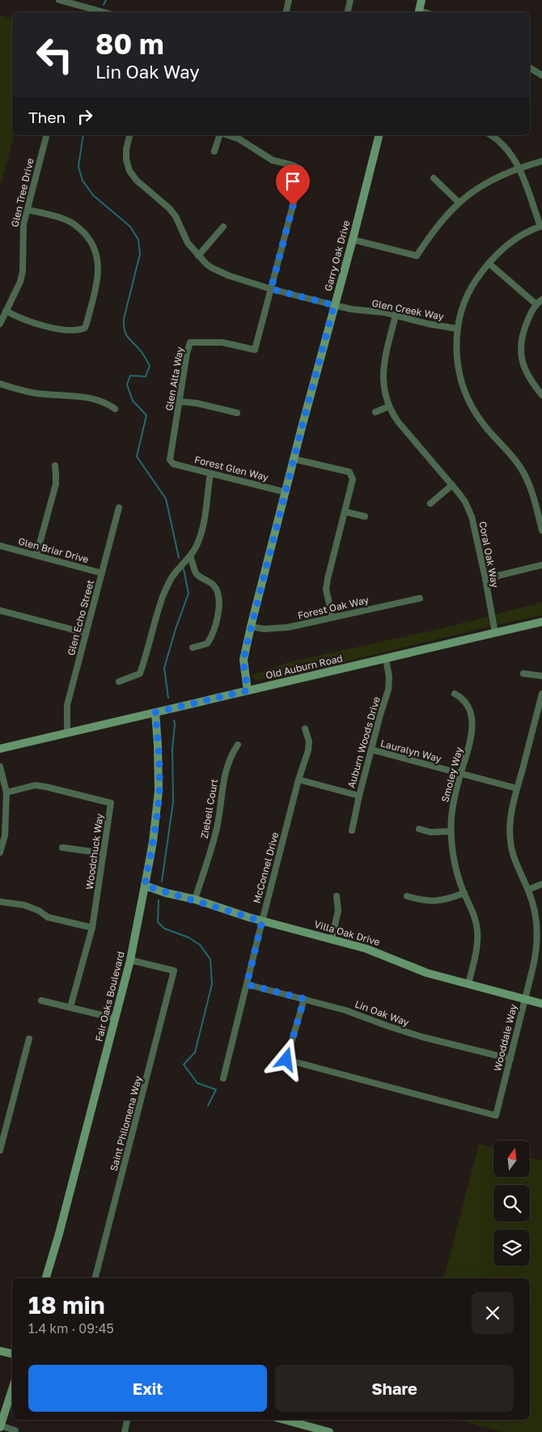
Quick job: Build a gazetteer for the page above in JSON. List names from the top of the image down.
{
  "streets": {
    "main road": [
      "Garry Oak Drive",
      "Old Auburn Road",
      "Villa Oak Drive",
      "Fair Oaks Boulevard"
    ],
    "street": [
      "Glen Tree Drive",
      "Glen Creek Way",
      "Glen Alta Way",
      "Forest Glen Way",
      "Glen Briar Drive",
      "Coral Oak Way",
      "Forest Oak Way",
      "Glen Echo Street",
      "Auburn Woods Drive",
      "Lauralyn Way",
      "Smoley Way",
      "Ziebell Court",
      "Woodchuck Way",
      "McConnel Drive",
      "Lin Oak Way",
      "Wooddale Way",
      "Saint Philomena Way"
    ]
  },
  "crossings": [
    ["Garry Oak Drive", "Glen Creek Way"],
    ["Garry Oak Drive", "Forest Glen Way"],
    ["Garry Oak Drive", "Forest Oak Way"],
    ["Garry Oak Drive", "Old Auburn Road"],
    ["Glen Creek Way", "Glen Alta Way"],
    ["Glen Creek Way", "Coral Oak Way"],
    ["Glen Alta Way", "Forest Glen Way"],
    ["Glen Briar Drive", "Glen Echo Street"],
    ["Coral Oak Way", "Old Auburn Road"],
    ["Glen Echo Street", "Old Auburn Road"],
    ["Old Auburn Road", "Auburn Woods Drive"],
    ["Old Auburn Road", "Fair Oaks Boulevard"],
    ["Auburn Woods Drive", "Lauralyn Way"],
    ["Lauralyn Way", "Smoley Way"],
    ["Lauralyn Way", "Wooddale Way"],
    ["Smoley Way", "Villa Oak Drive"],
    ["Ziebell Court", "Villa Oak Drive"],
    ["McConnel Drive", "Villa Oak Drive"],
    ["McConnel Drive", "Lin Oak Way"],
    ["Villa Oak Drive", "Fair Oaks Boulevard"],
    ["Villa Oak Drive", "Wooddale Way"],
    ["Fair Oaks Boulevard", "Saint Philomena Way"],
    ["Lin Oak Way", "Wooddale Way"]
  ],
  "north": "top",
  "page": {
    "turn": ["80 m", "Lin Oak Way"],
    "then": "Then",
    "heading": ["18 min", "1.4 km · 09:45"],
    "buttons": ["Exit", "Share"]
  }
}
